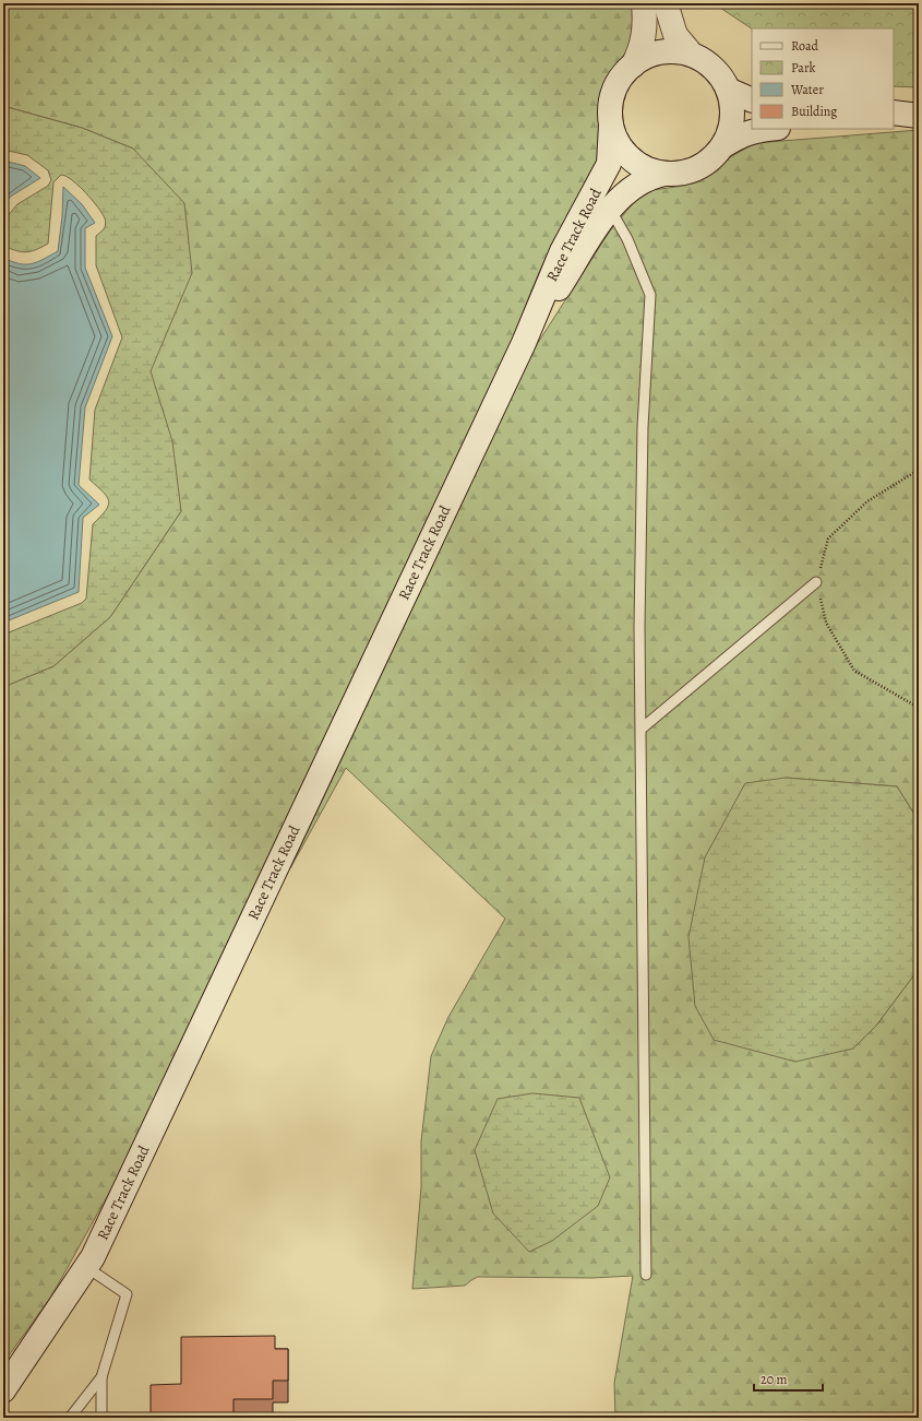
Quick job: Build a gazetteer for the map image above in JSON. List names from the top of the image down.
{
  "streets": {
    "main road": ["Race Track Road"]
  },
  "legend": [
    "Road",
    "Park",
    "Water",
    "Building"
  ],
  "scale_bar": "20 m"
}
